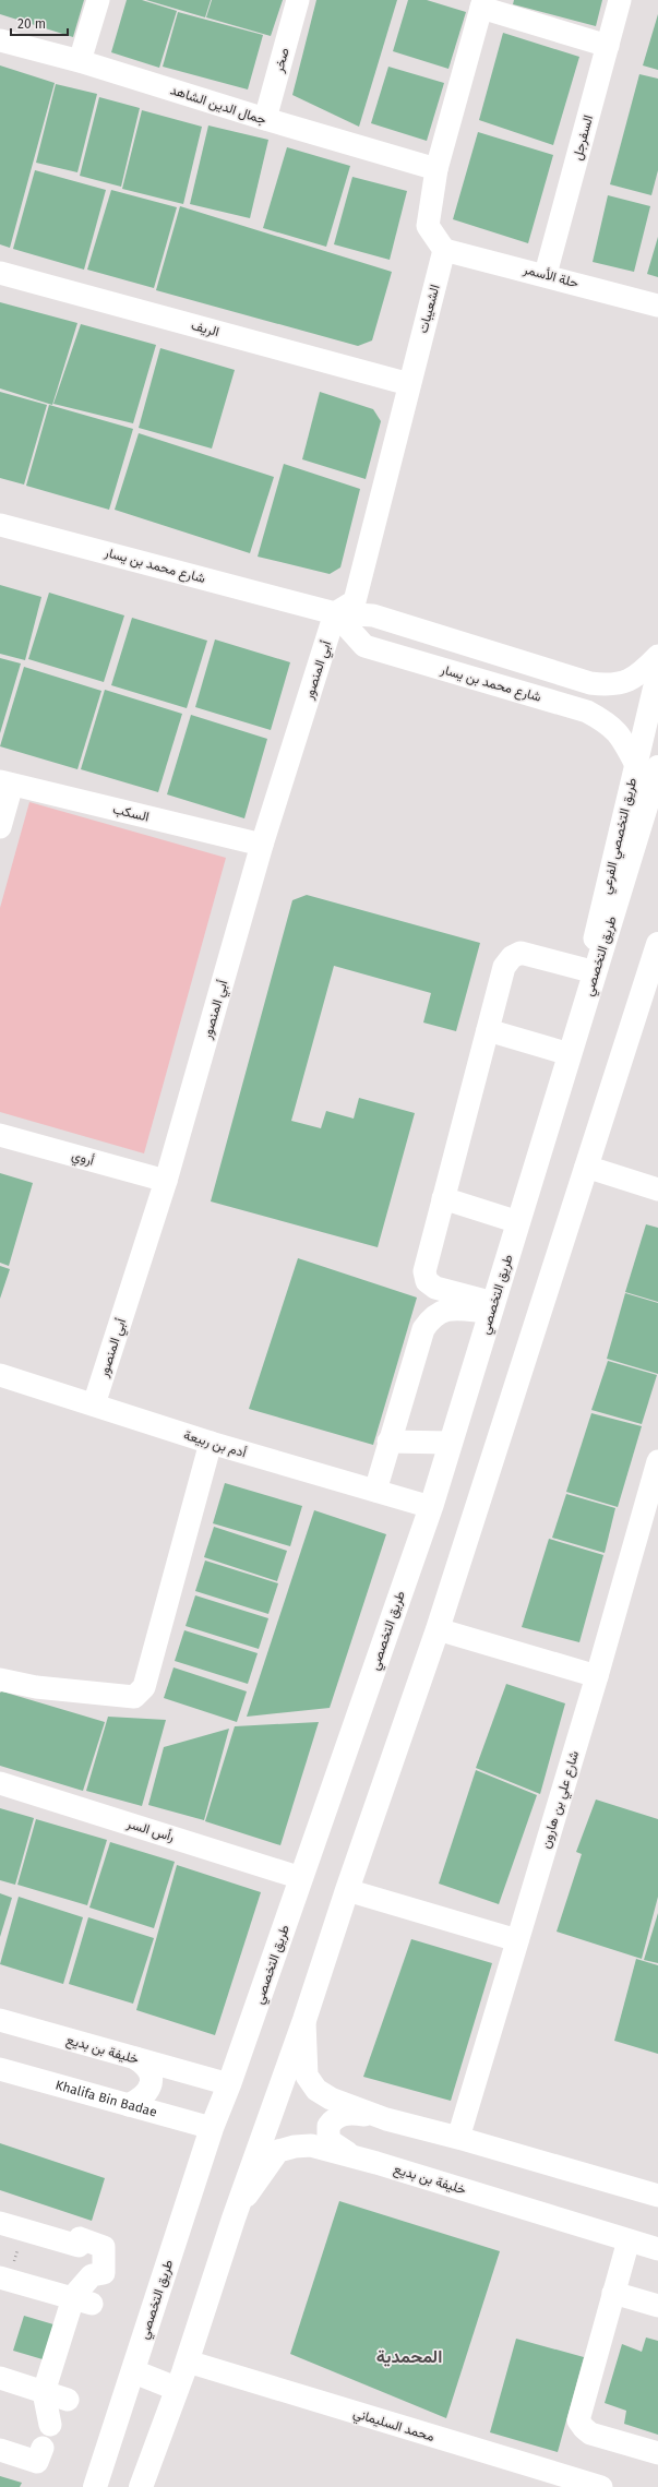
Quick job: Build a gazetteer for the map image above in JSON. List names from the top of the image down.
{
  "streets": {
    "main road": ["طريق التخصصي"],
    "street": [
      "صخر",
      "جمال الدين الشاهد",
      "السفرجل",
      "حلة الأسمر",
      "الشعيبات",
      "الريف",
      "شارع محمد بن يسار",
      "أبي المنصور",
      "السكب",
      "طريق التخصصي الفرعي",
      "أروي",
      "أدم بن ربيعة",
      "شارع علي بن هارون",
      "رأس السر",
      "خليفة بن بديع",
      "Khalifa Bin Badae",
      "محمد السليماني"
    ]
  },
  "crossings": [
    ["صخر", "جمال الدين الشاهد"],
    ["السفرجل", "حلة الأسمر"],
    ["حلة الأسمر", "الشعيبات"],
    ["الشعيبات", "الريف"],
    ["الشعيبات", "شارع محمد بن يسار"],
    ["الشعيبات", "أبي المنصور"],
    ["شارع محمد بن يسار", "أبي المنصور"],
    ["شارع محمد بن يسار", "طريق التخصصي الفرعي"],
    ["شارع محمد بن يسار", "طريق التخصصي"],
    ["أبي المنصور", "السكب"],
    ["أبي المنصور", "أروي"],
    ["أبي المنصور", "أدم بن ربيعة"],
    ["طريق التخصصي الفرعي", "طريق التخصصي"],
    ["طريق التخصصي", "أدم بن ربيعة"],
    ["طريق التخصصي", "رأس السر"],
    ["طريق التخصصي", "خليفة بن بديع"],
    ["طريق التخصصي", "Khalifa Bin Badae"]
  ],
  "districts": ["المحمدية"],
  "scale_bar": "20 m"
}
